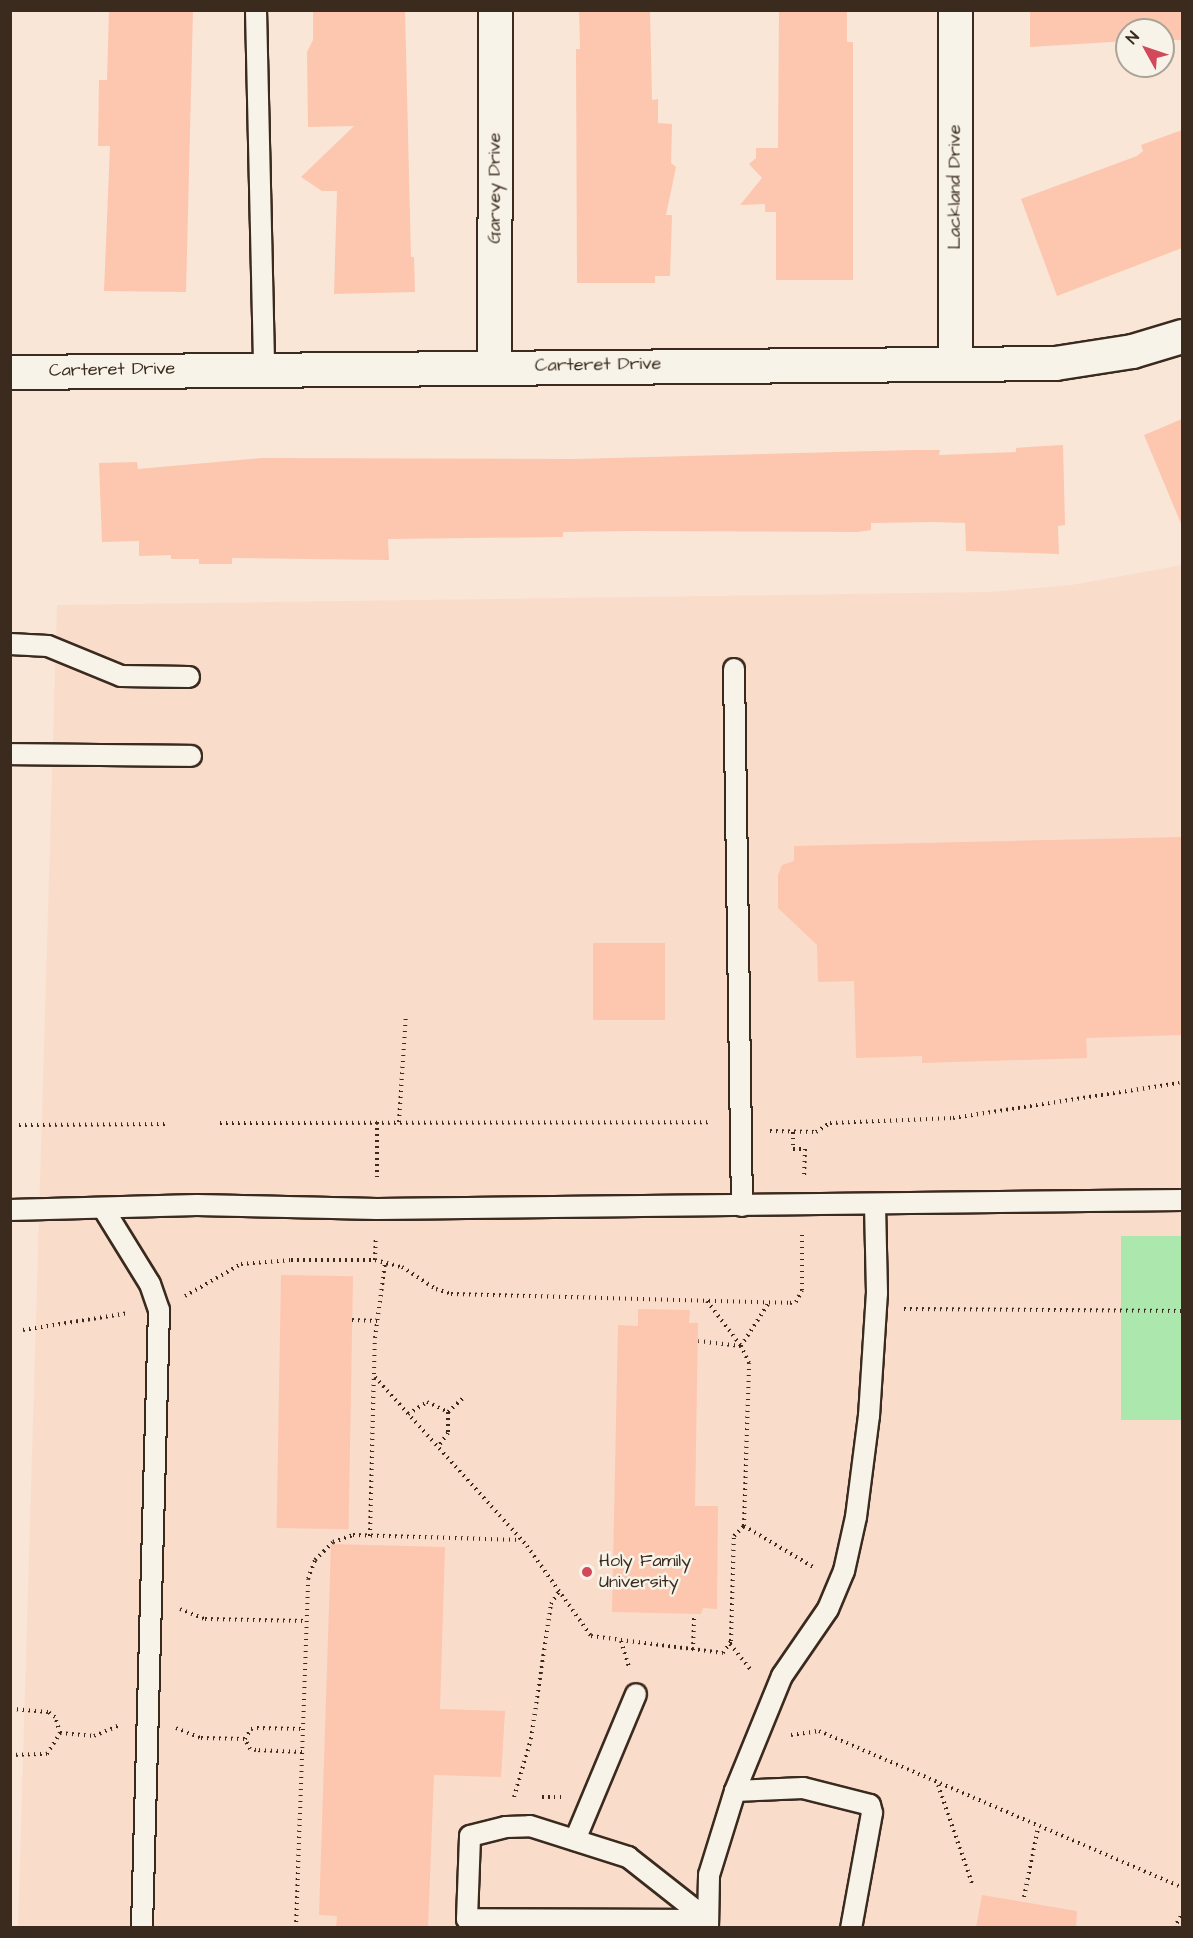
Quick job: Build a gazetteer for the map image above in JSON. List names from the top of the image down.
{
  "streets": {
    "street": ["Lackland Drive", "Garvey Drive", "Carteret Drive"]
  },
  "crossings": [
    ["Lackland Drive", "Carteret Drive"],
    ["Garvey Drive", "Carteret Drive"]
  ],
  "places": ["Holy Family University"],
  "north": "top left"
}
